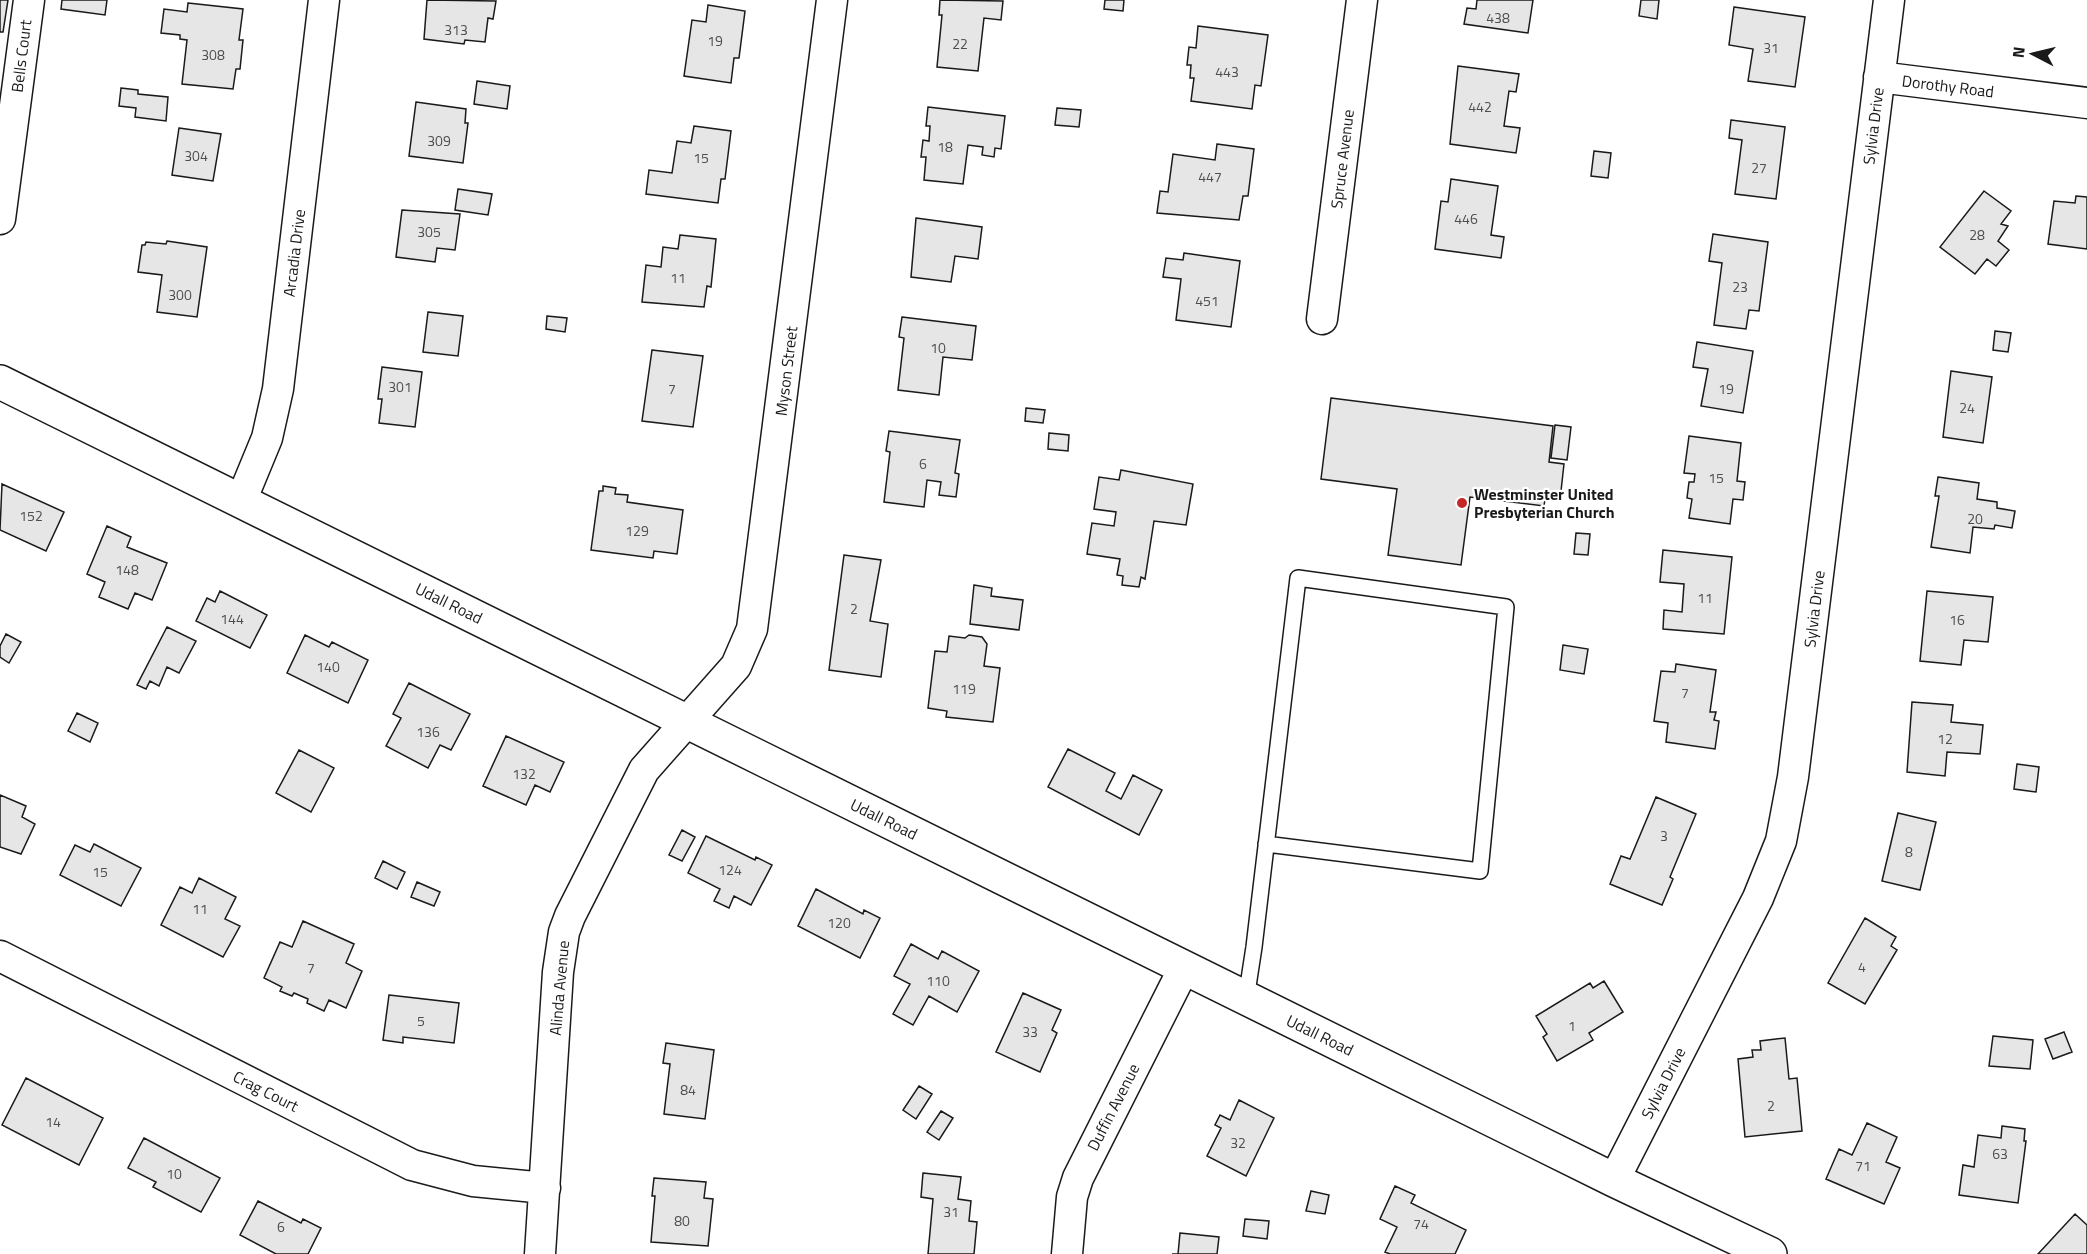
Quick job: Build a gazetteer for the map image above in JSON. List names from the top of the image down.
{
  "streets": {
    "main road": ["Udall Road"],
    "street": [
      "Bells Court",
      "Dorothy Road",
      "Sylvia Drive",
      "Spruce Avenue",
      "Arcadia Drive",
      "Myson Street",
      "Alinda Avenue",
      "Crag Court",
      "Duffin Avenue"
    ]
  },
  "crossings": [
    ["Dorothy Road", "Sylvia Drive"],
    ["Sylvia Drive", "Udall Road"],
    ["Arcadia Drive", "Udall Road"],
    ["Myson Street", "Udall Road"],
    ["Myson Street", "Alinda Avenue"],
    ["Udall Road", "Alinda Avenue"],
    ["Udall Road", "Duffin Avenue"],
    ["Alinda Avenue", "Crag Court"]
  ],
  "places": ["Westminster United Presbyterian Church"],
  "house_numbers": [
    "438",
    "313",
    "19",
    "22",
    "31",
    "308",
    "443",
    "442",
    "309",
    "18",
    "304",
    "15",
    "27",
    "447",
    "446",
    "305",
    "28",
    "11",
    "23",
    "300",
    "451",
    "10",
    "301",
    "7",
    "19",
    "24",
    "6",
    "15",
    "152",
    "20",
    "129",
    "148",
    "11",
    "2",
    "144",
    "16",
    "140",
    "119",
    "7",
    "136",
    "12",
    "132",
    "3",
    "8",
    "124",
    "15",
    "11",
    "120",
    "4",
    "7",
    "110",
    "5",
    "1",
    "33",
    "84",
    "2",
    "14",
    "32",
    "63",
    "71",
    "10",
    "31",
    "80",
    "74",
    "6"
  ],
  "north": "left"
}
